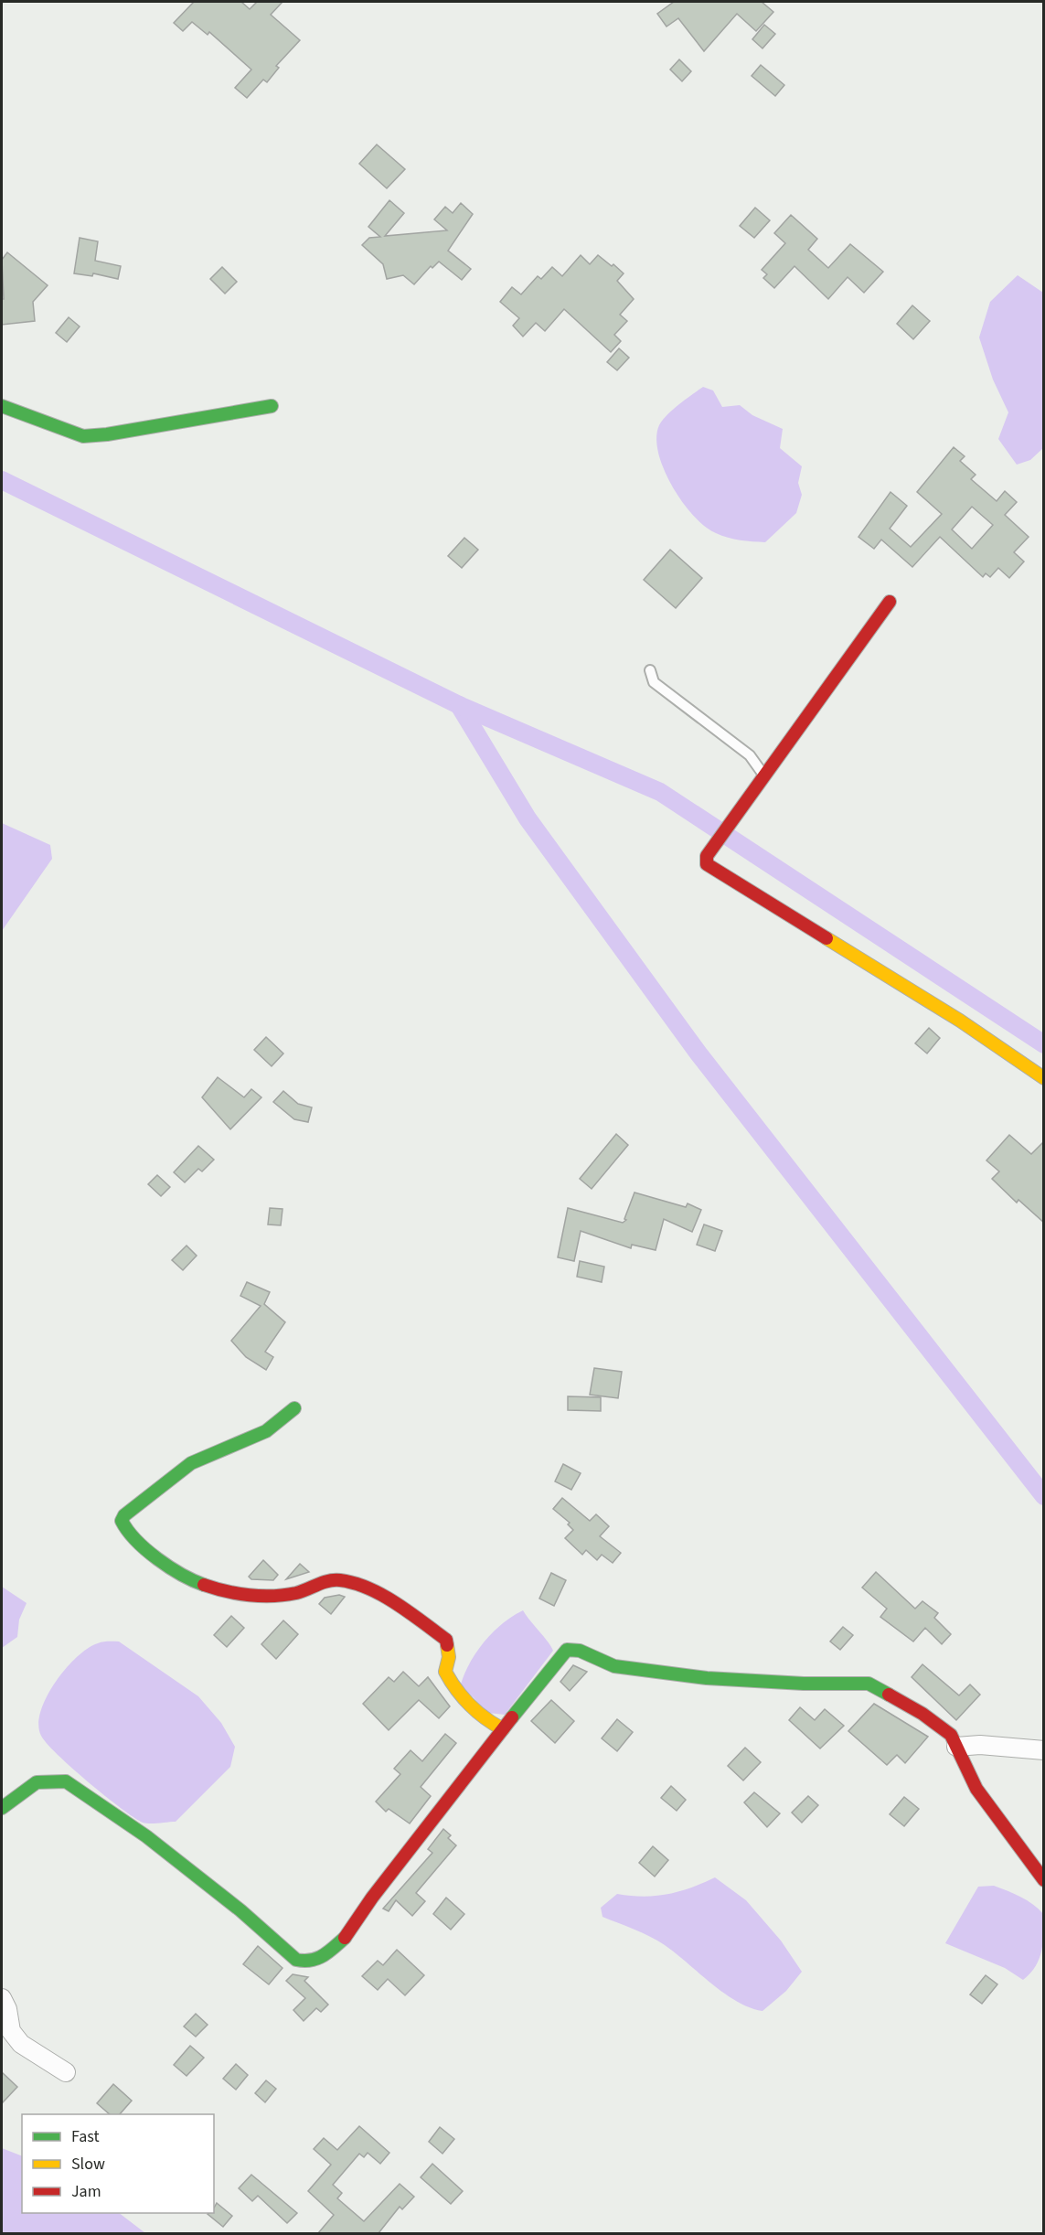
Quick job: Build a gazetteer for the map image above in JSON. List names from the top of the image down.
{
  "legend": ["Fast", "Slow", "Jam"]
}
